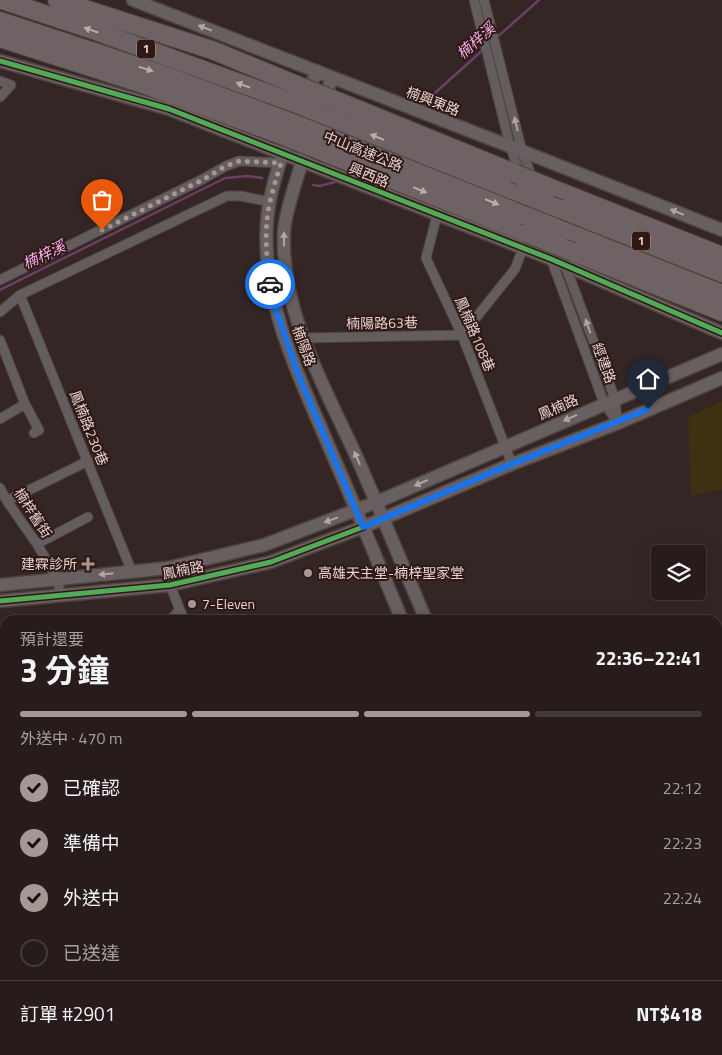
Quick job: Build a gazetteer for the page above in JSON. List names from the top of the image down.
{
  "streets": {
    "highway": ["1", "中山高速公路"],
    "street": [
      "楠興東路",
      "興西路",
      "楠陽路63巷",
      "鳳楠路108巷",
      "楠陽路",
      "經建路",
      "鳳楠路",
      "鳳楠路230巷",
      "楠梓舊街"
    ]
  },
  "crossings": [
    ["楠興東路", "楠陽路"],
    ["楠興東路", "經建路"],
    ["中山高速公路", "興西路"],
    ["興西路", "鳳楠路108巷"],
    ["興西路", "楠陽路"],
    ["興西路", "經建路"],
    ["楠陽路63巷", "鳳楠路108巷"],
    ["楠陽路63巷", "楠陽路"],
    ["鳳楠路108巷", "鳳楠路"],
    ["楠陽路", "鳳楠路"],
    ["經建路", "鳳楠路"],
    ["鳳楠路", "鳳楠路230巷"],
    ["鳳楠路", "楠梓舊街"]
  ],
  "one_way": ["楠興東路"],
  "water": ["楠梓溪"],
  "places": {
    "health": ["建霖診所"],
    "other": ["高雄天主堂-楠梓聖家堂", "7-Eleven"]
  },
  "page": {
    "heading": ["3 分鐘", "預計還要", "22:36–22:41"],
    "panel": ["訂單 #2901", "NT$418"],
    "bar": "外送中 · 470 m",
    "list": [
      ["已確認", "22:12"],
      ["準備中", "22:23"],
      ["外送中", "22:24"],
      "已送達"
    ]
  }
}
